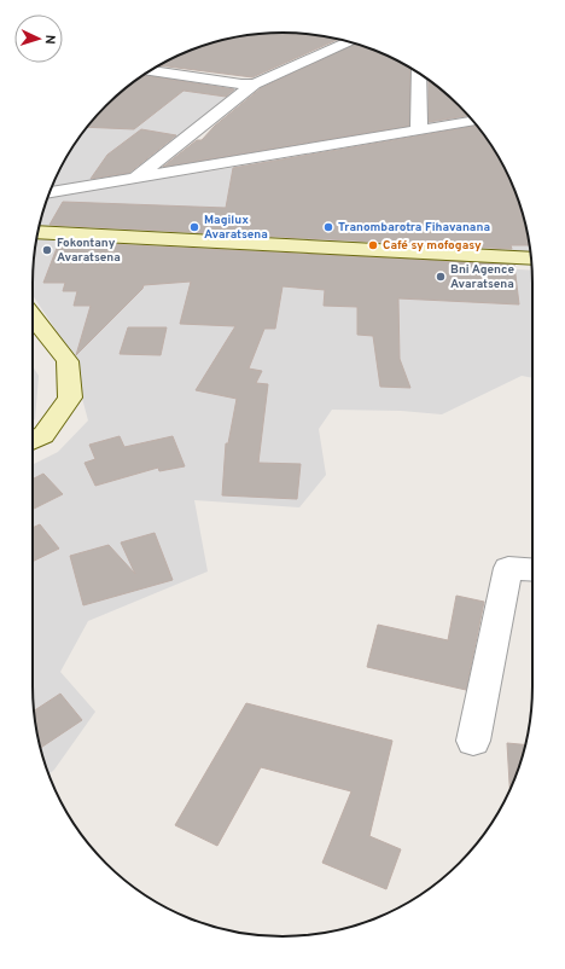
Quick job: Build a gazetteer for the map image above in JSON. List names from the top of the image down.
{
  "places": [
    "Magilux Avaratsena",
    "Tranombarotra Fihavanana",
    "Café sy mofogasy",
    "Fokontany Avaratsena",
    "Bni Agence Avaratsena"
  ],
  "north": "right"
}
